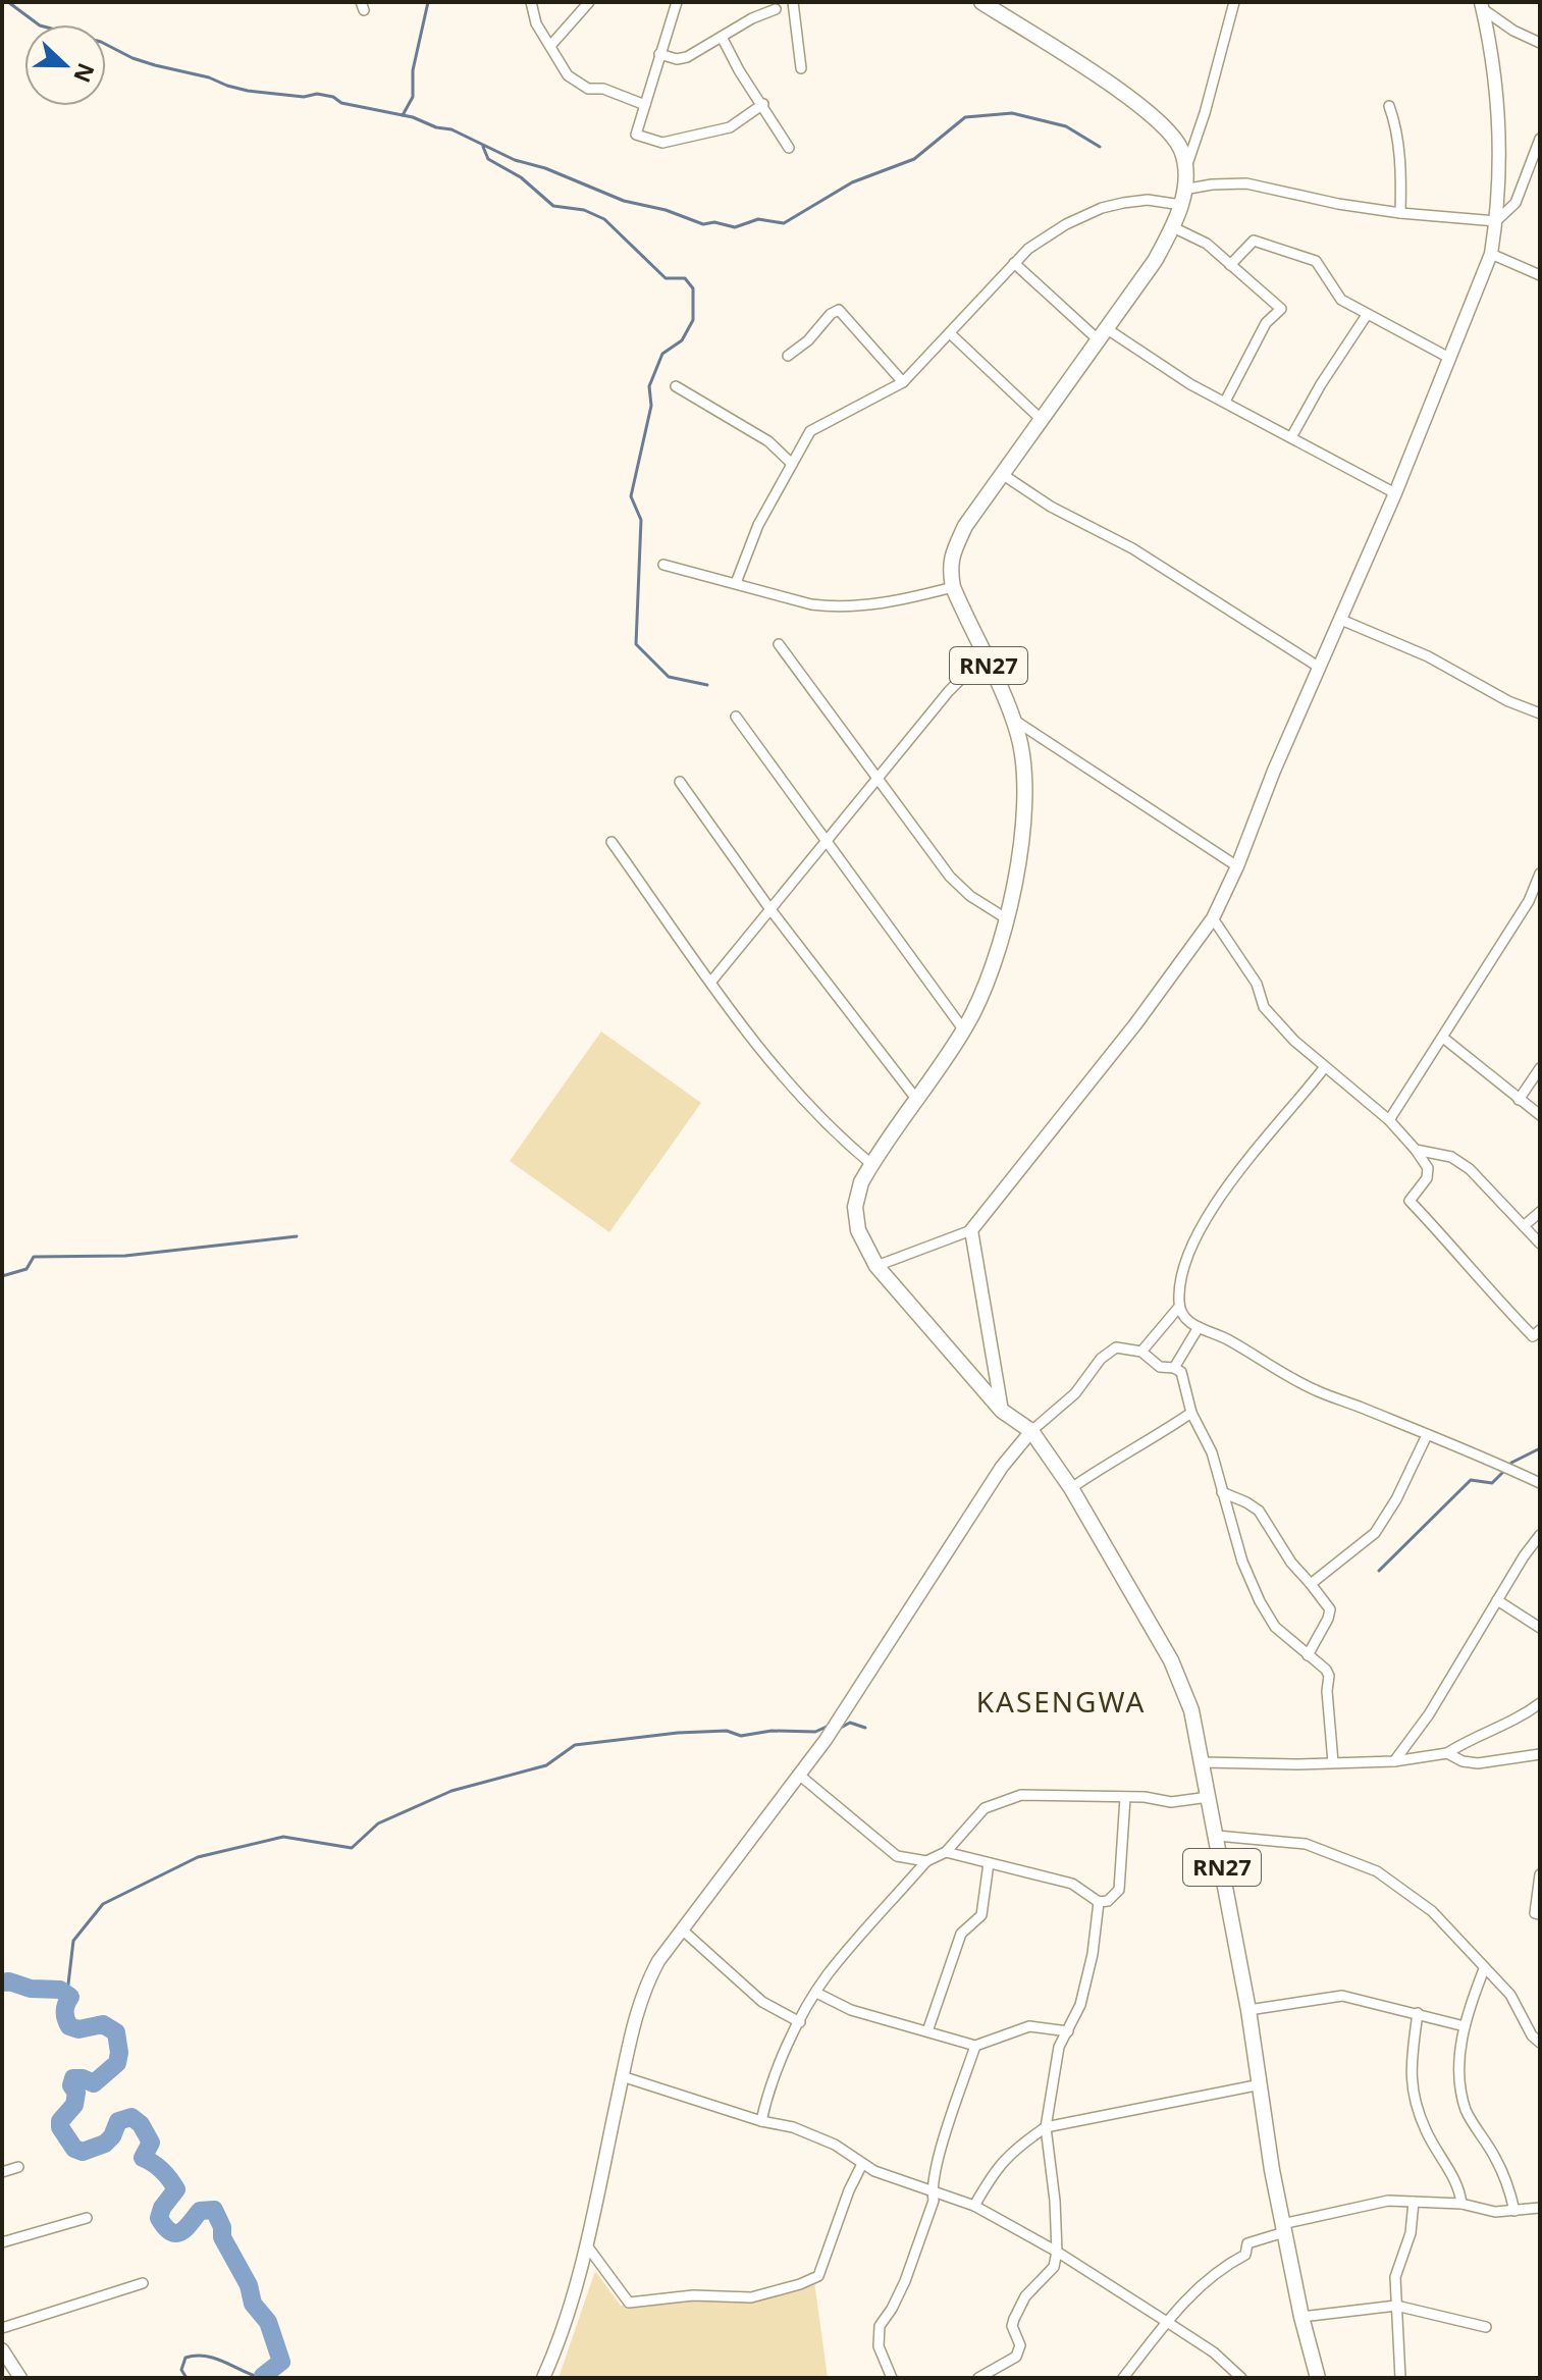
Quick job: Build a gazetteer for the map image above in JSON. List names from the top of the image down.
{
  "streets": {
    "main road": ["RN27"]
  },
  "districts": ["KASENGWA"],
  "north": "right"
}
